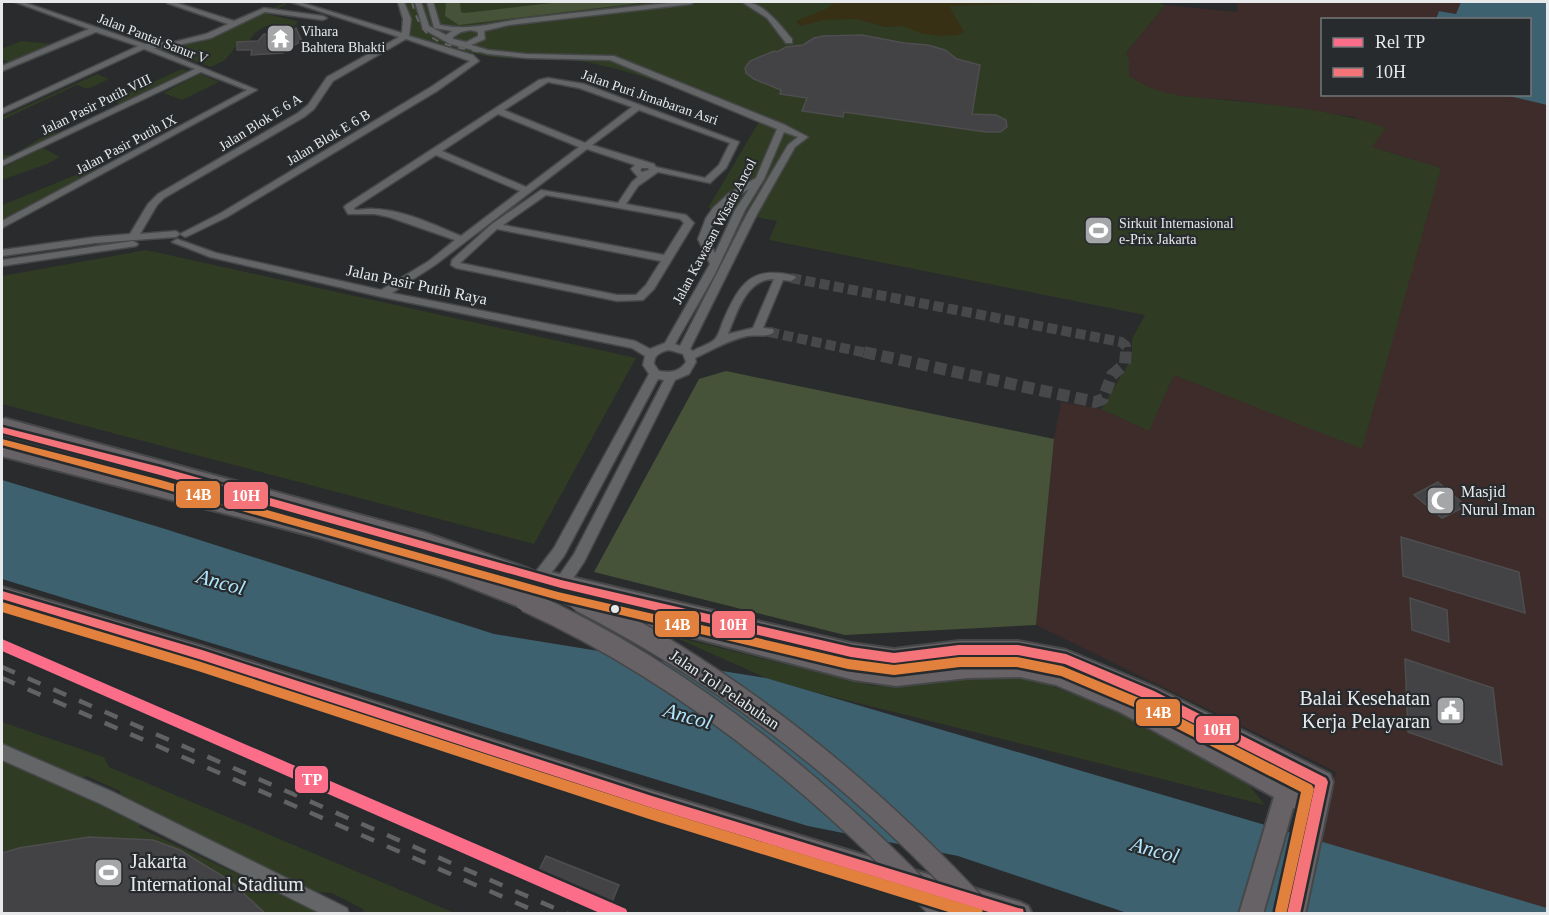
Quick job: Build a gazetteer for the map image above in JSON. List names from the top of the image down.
{
  "streets": {
    "highway": ["Jalan Tol Pelabuhan"],
    "street": [
      "Jalan Pantai Sanur V",
      "Jalan Puri Jimabaran Asri",
      "Jalan Pasir Putih VIII",
      "Jalan Blok E 6 A",
      "Jalan Blok E 6 B",
      "Jalan Pasir Putih IX",
      "Jalan Kawasan Wisata Ancol",
      "Jalan Pasir Putih Raya"
    ]
  },
  "crossings": [
    ["Jalan Pantai Sanur V", "Jalan Pasir Putih VIII"],
    ["Jalan Pantai Sanur V", "Jalan Pasir Putih IX"],
    ["Jalan Blok E 6 A", "Jalan Blok E 6 B"],
    ["Jalan Blok E 6 A", "Jalan Pasir Putih Raya"],
    ["Jalan Blok E 6 B", "Jalan Pasir Putih Raya"],
    ["Jalan Kawasan Wisata Ancol", "Jalan Pasir Putih Raya"]
  ],
  "water": ["Ancol"],
  "places": {
    "temple": ["Vihara Bahtera Bhakti"],
    "sports": ["Sirkuit Internasional e-Prix Jakarta", "Jakarta International Stadium"],
    "mosque": ["Masjid Nurul Iman"],
    "public building": ["Balai Kesehatan Kerja Pelayaran"]
  },
  "lines": ["transit line 10H", "transit line 14B", "rail line TP"],
  "legend": ["Rel TP", "10H"]
}
